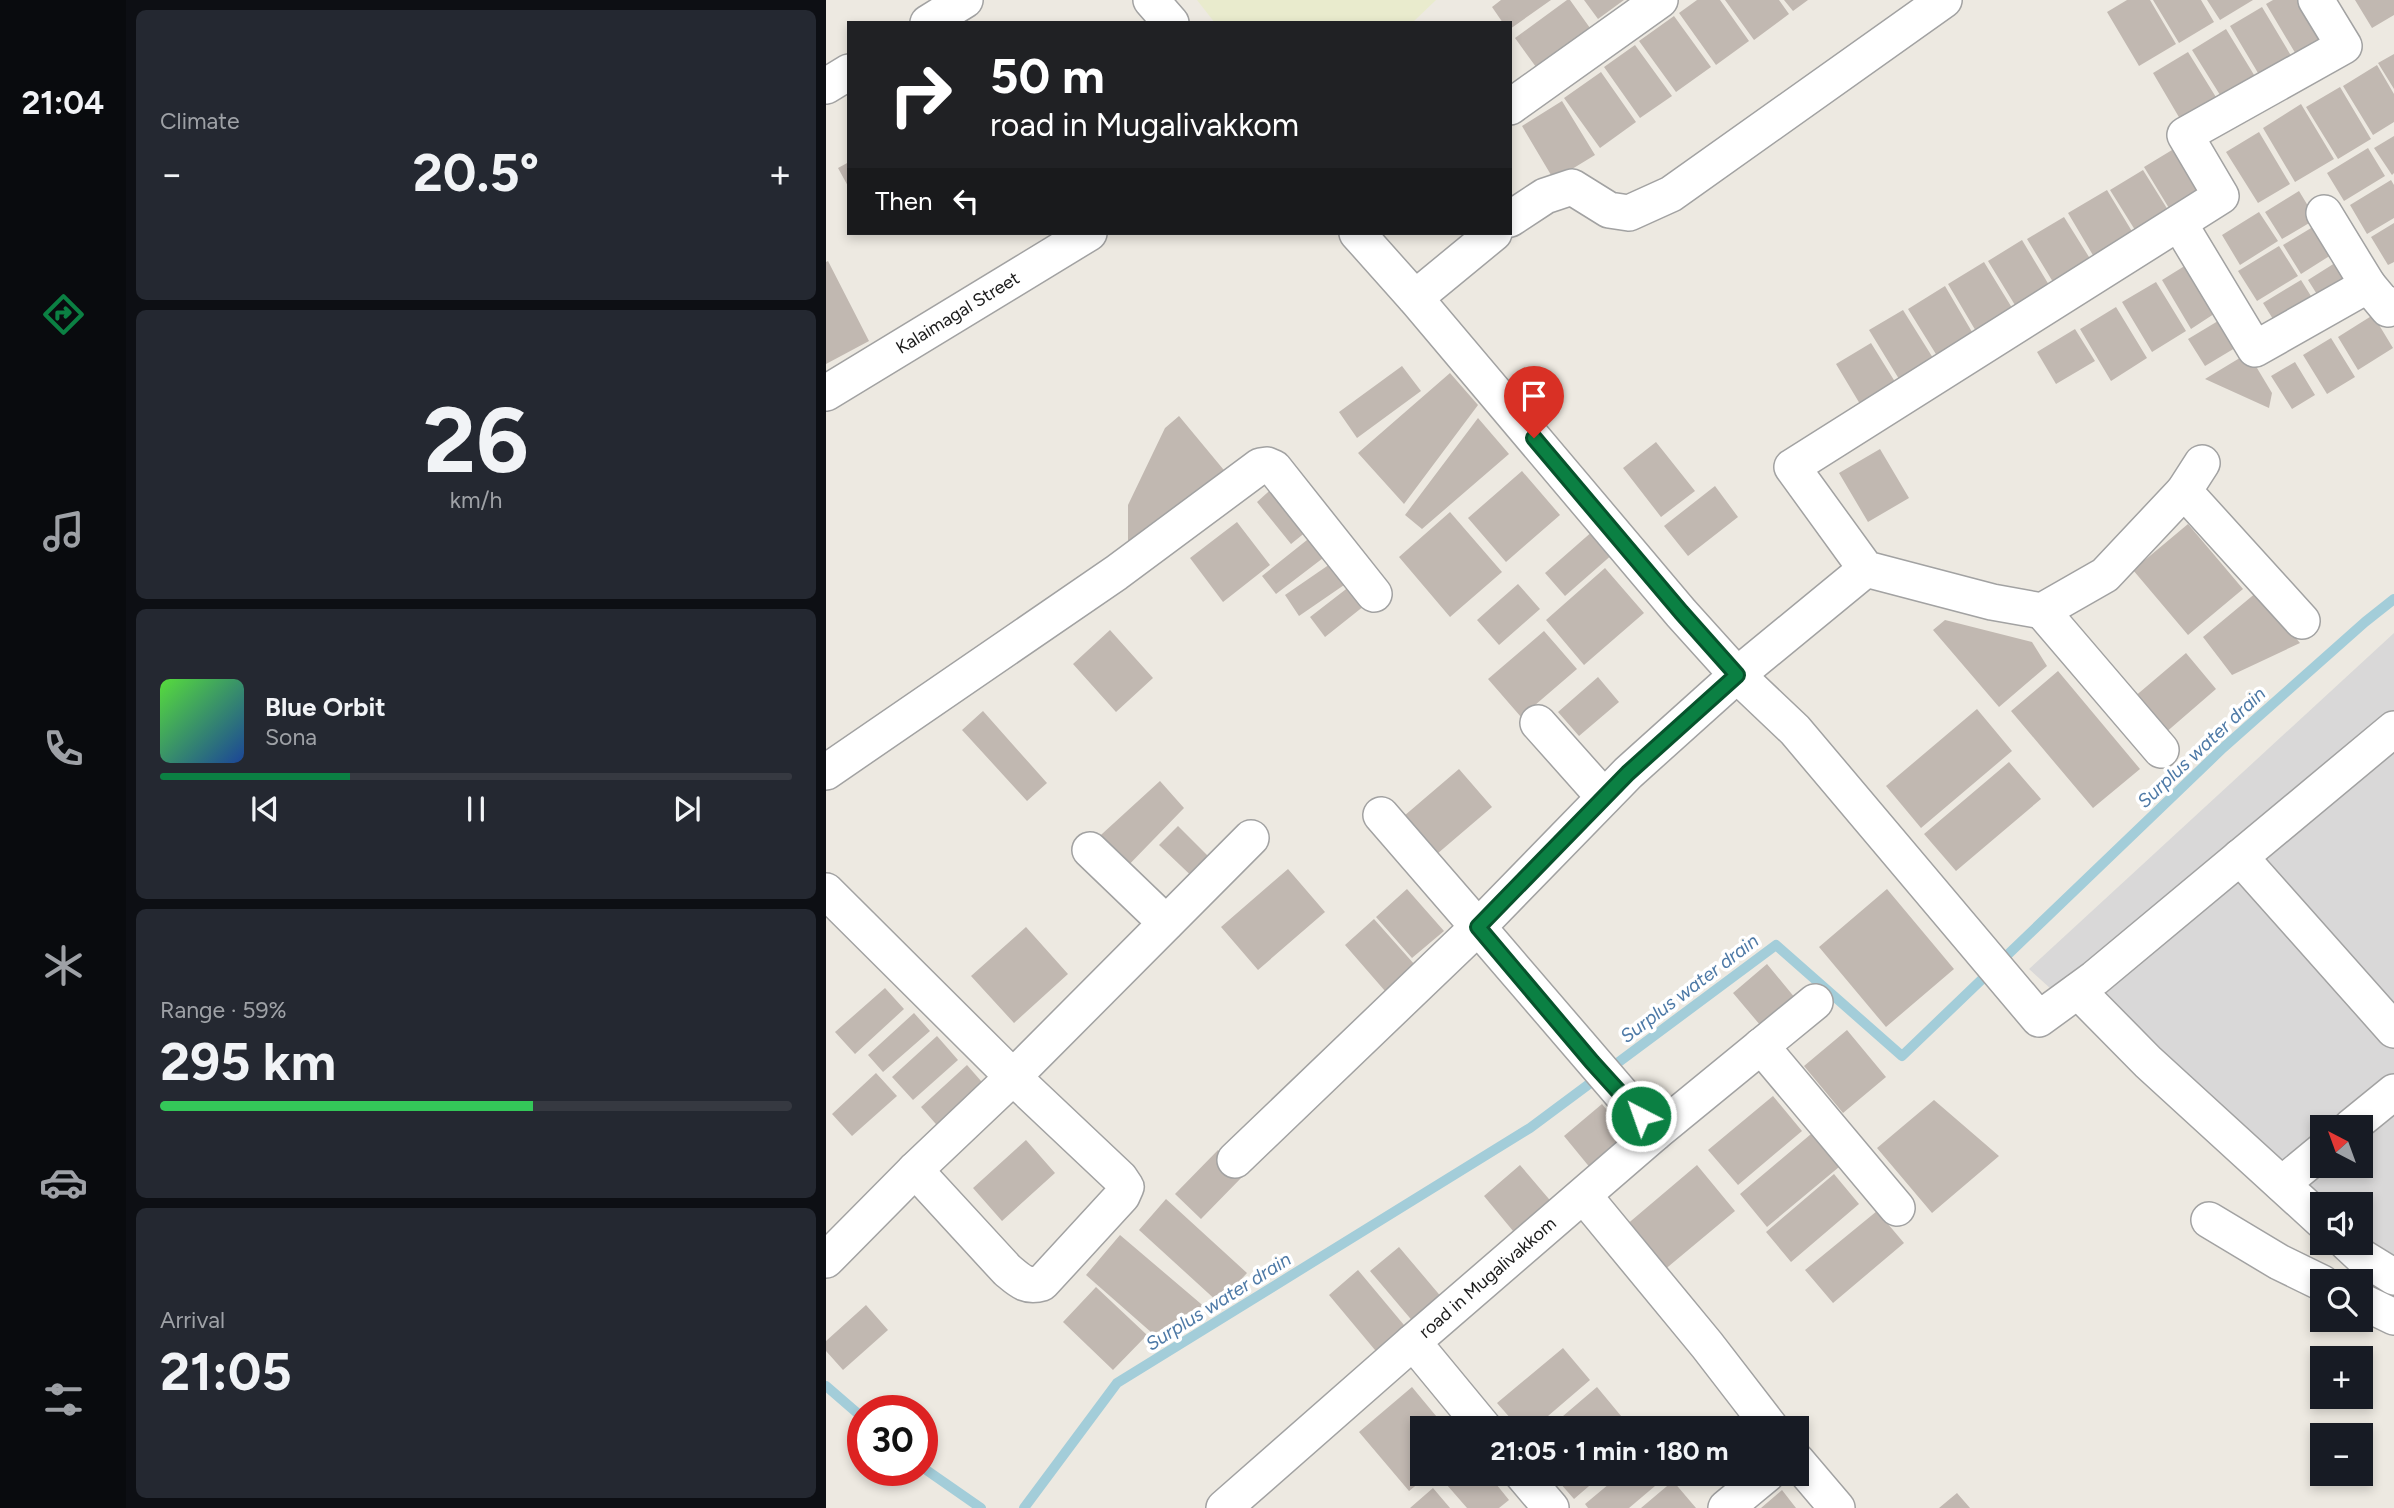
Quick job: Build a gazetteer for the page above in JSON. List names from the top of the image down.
{
  "streets": {
    "street": ["Kalaimagal Street", "road in Mugalivakkom"]
  },
  "water": ["Surplus water drain"],
  "north": "top left",
  "page": {
    "tabs": "21:04",
    "tile": [
      "Climate",
      ["26", "km/h"],
      ["Range · 59%", "295 km"],
      ["Arrival", "21:05"]
    ],
    "turn": ["50 m", "road in Mugalivakkom"],
    "heat": ["−", "20.5°", "+"],
    "then": "Then",
    "song": ["Blue Orbit", "Sona"],
    "map_buttons": ["+", "−"],
    "limit": "30",
    "trip": "21:05 · 1 min · 180 m"
  }
}
